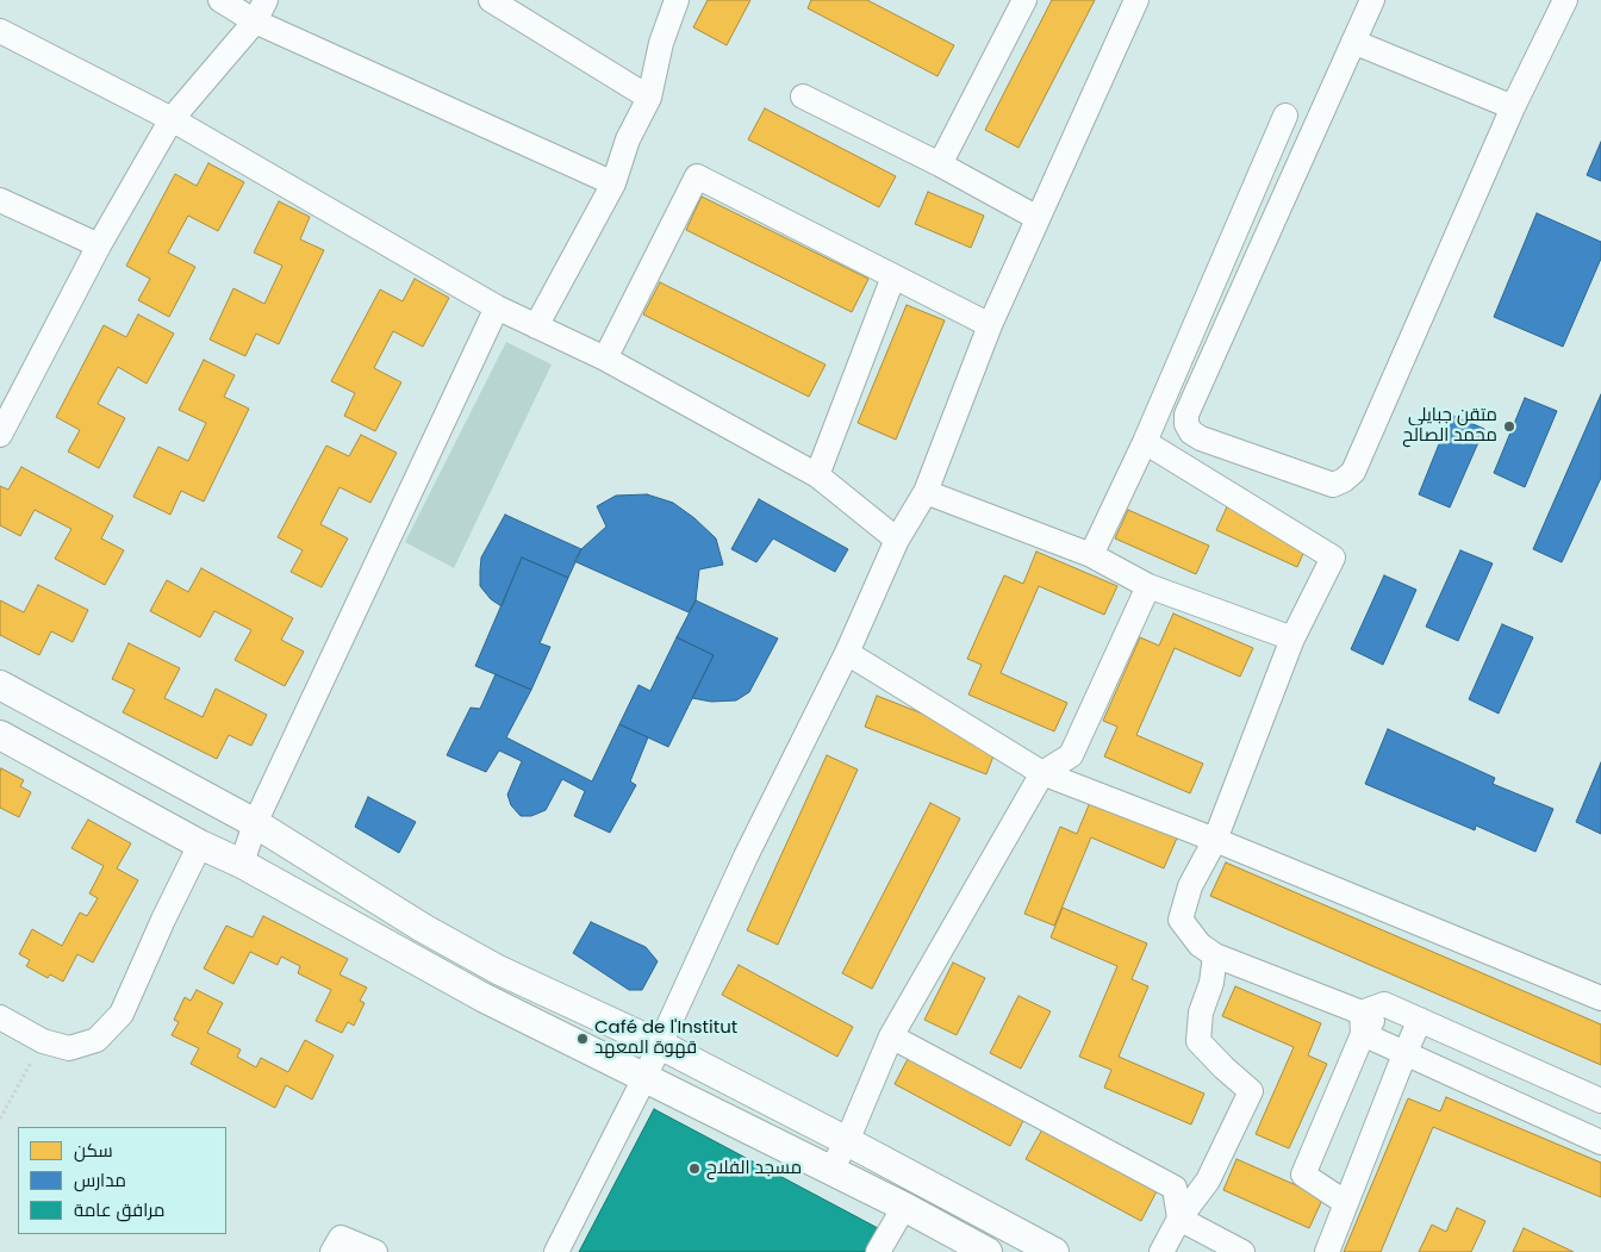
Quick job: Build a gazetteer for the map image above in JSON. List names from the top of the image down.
{
  "places": ["متقن جبايلي محمد الصالح", "Café de l'Institut قهوة المعهد", "مسجد الفلاح"],
  "legend": ["سكن", "مدارس", "مرافق عامة"]
}
